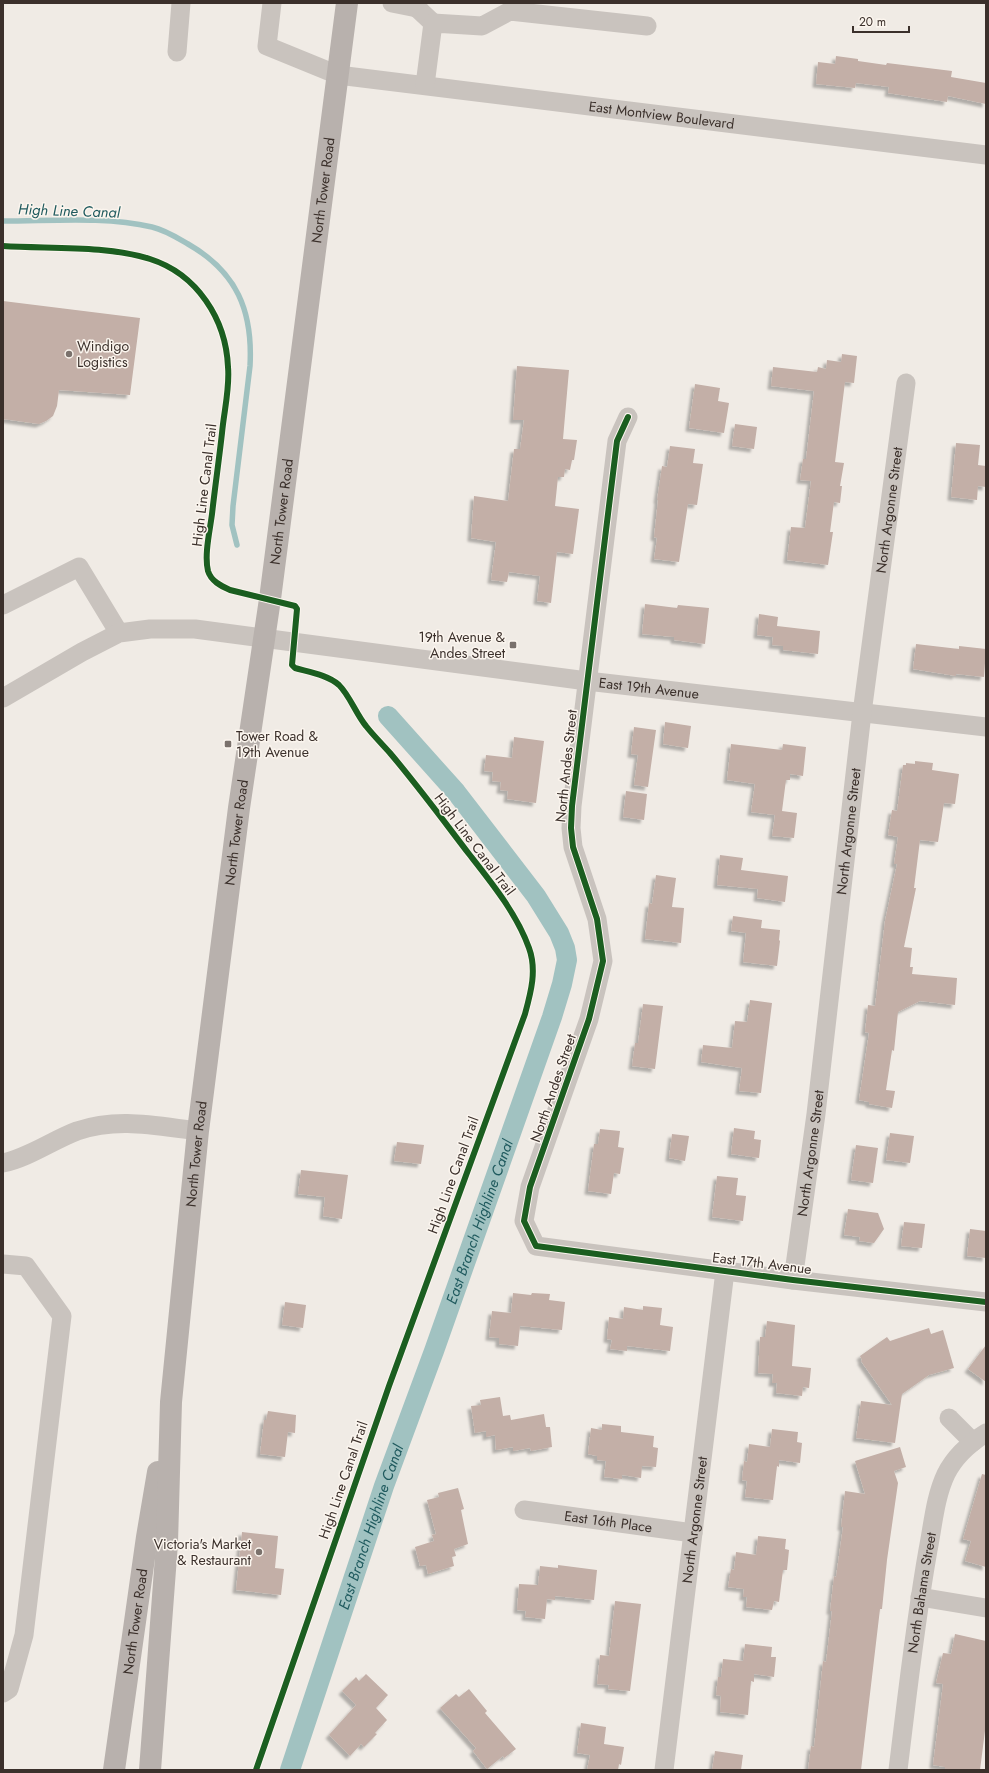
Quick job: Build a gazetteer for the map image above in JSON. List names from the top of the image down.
{
  "streets": {
    "main road": ["North Tower Road"],
    "street": [
      "East Montview Boulevard",
      "North Argonne Street",
      "East 19th Avenue",
      "North Andes Street",
      "East 17th Avenue",
      "East 16th Place",
      "North Bahama Street"
    ],
    "cycle path": ["High Line Canal Trail"]
  },
  "crossings": [
    ["East Montview Boulevard", "North Tower Road"],
    ["North Tower Road", "East 19th Avenue"],
    ["North Argonne Street", "East 19th Avenue"],
    ["North Argonne Street", "East 17th Avenue"],
    ["North Argonne Street", "East 16th Place"],
    ["East 19th Avenue", "North Andes Street"],
    ["North Andes Street", "East 17th Avenue"]
  ],
  "water": ["High Line Canal", "East Branch Highline Canal"],
  "places": {
    "other": ["Windigo Logistics", "Victoria's Market & Restaurant"],
    "transit": ["19th Avenue & Andes Street", "Tower Road & 19th Avenue"]
  },
  "scale_bar": "20 m"
}
